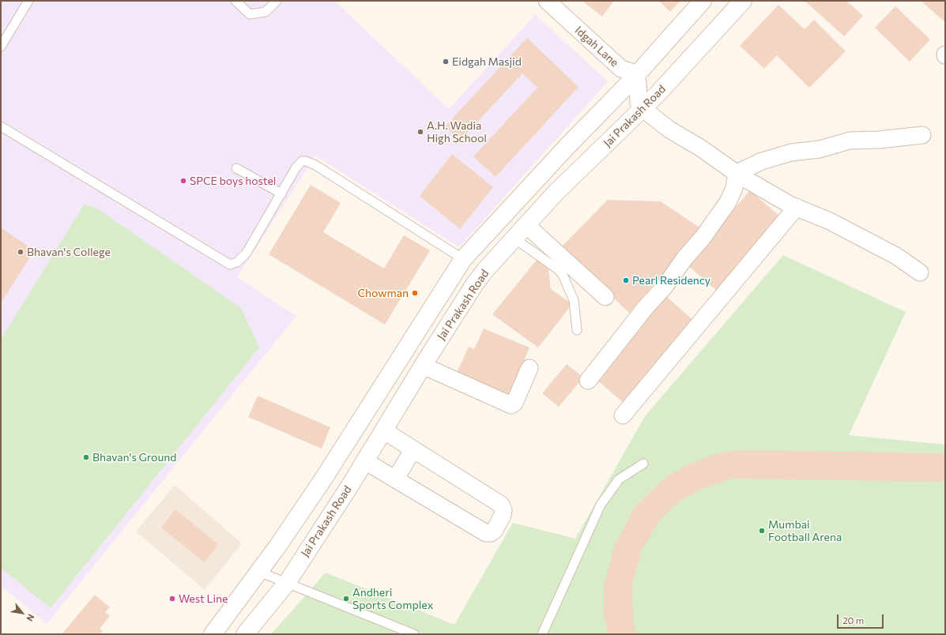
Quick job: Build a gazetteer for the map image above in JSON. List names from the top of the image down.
{
  "streets": {
    "main road": ["Jai Prakash Road"],
    "street": ["Idgah Lane"]
  },
  "places": [
    "Eidgah Masjid",
    "A.H. Wadia High School",
    "SPCE boys hostel",
    "Bhavan's College",
    "Pearl Residency",
    "Chowman",
    "Bhavan's Ground",
    "Mumbai Football Arena",
    "West Line",
    "Andheri Sports Complex"
  ],
  "scale_bar": "20 m",
  "north": "bottom right"
}
